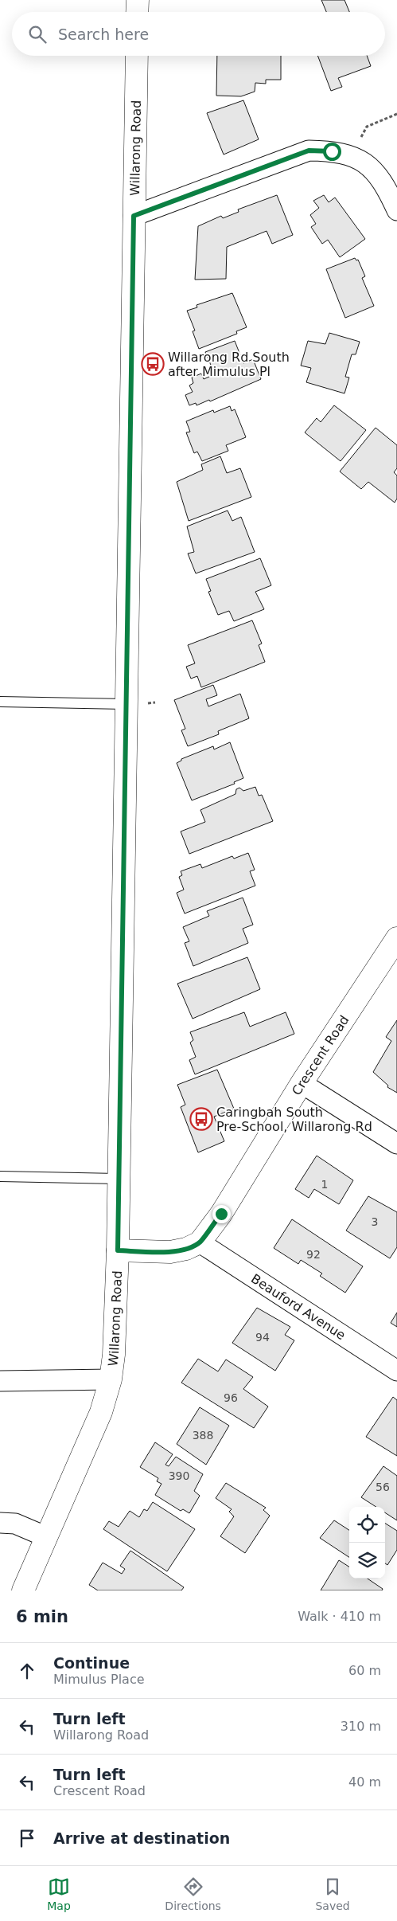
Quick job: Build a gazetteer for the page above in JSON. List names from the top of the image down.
{
  "streets": {
    "street": ["Willarong Road", "Crescent Road", "Beauford Avenue"]
  },
  "crossings": [
    ["Crescent Road", "Beauford Avenue"]
  ],
  "places": {
    "bus stop": ["Willarong Rd South after Mimulus Pl", "Caringbah South Pre-School, Willarong Rd"]
  },
  "house_numbers": [
    "1",
    "3",
    "92",
    "94",
    "96",
    "388",
    "390",
    "56"
  ],
  "page": {
    "search": "Search here",
    "heading": ["6 min", "Walk · 410 m"],
    "list": [
      ["Continue", "Mimulus Place", "60 m"],
      ["Turn left", "Willarong Road", "310 m"],
      ["Turn left", "Crescent Road", "40 m"],
      "Arrive at destination"
    ],
    "nav": ["Map", "Directions", "Saved"]
  }
}
